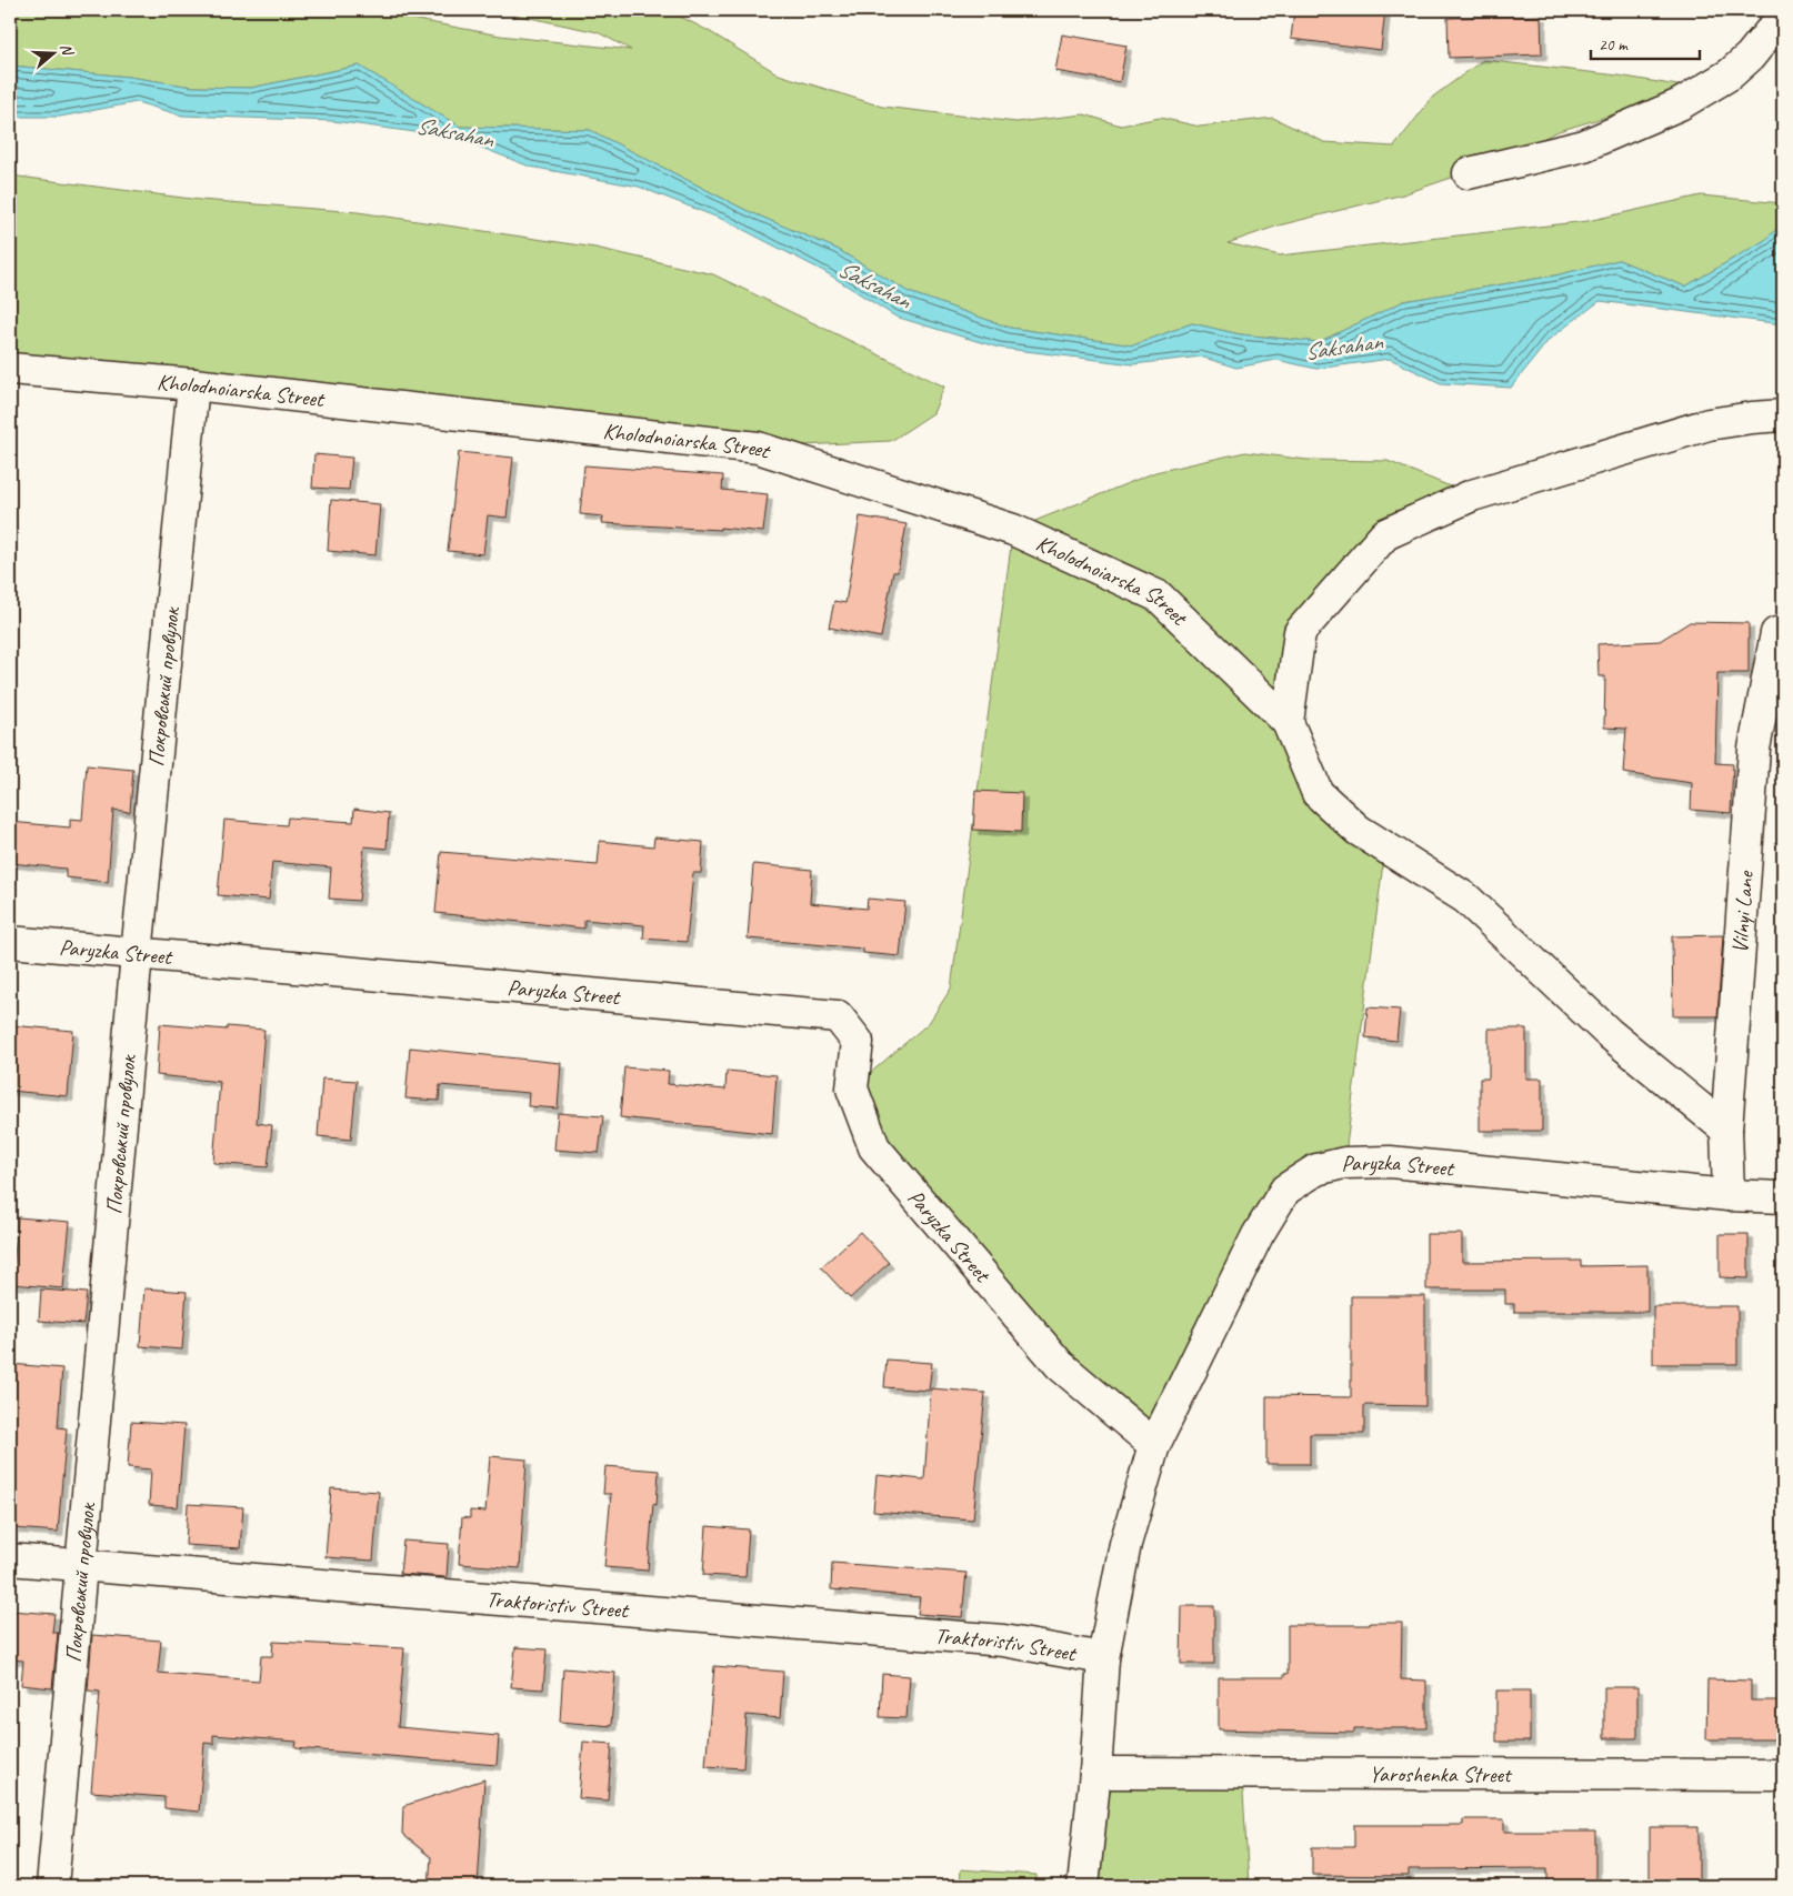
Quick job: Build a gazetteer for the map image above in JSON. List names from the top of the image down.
{
  "streets": {
    "street": [
      "Kholodnoiarska Street",
      "Покровський провулок",
      "Vilnyi Lane",
      "Paryzka Street",
      "Traktoristiv Street",
      "Yaroshenka Street"
    ]
  },
  "crossings": [
    ["Kholodnoiarska Street", "Покровський провулок"],
    ["Покровський провулок", "Paryzka Street"],
    ["Покровський провулок", "Traktoristiv Street"],
    ["Vilnyi Lane", "Paryzka Street"]
  ],
  "water": ["Saksahan"],
  "scale_bar": "20 m",
  "north": "right"
}
